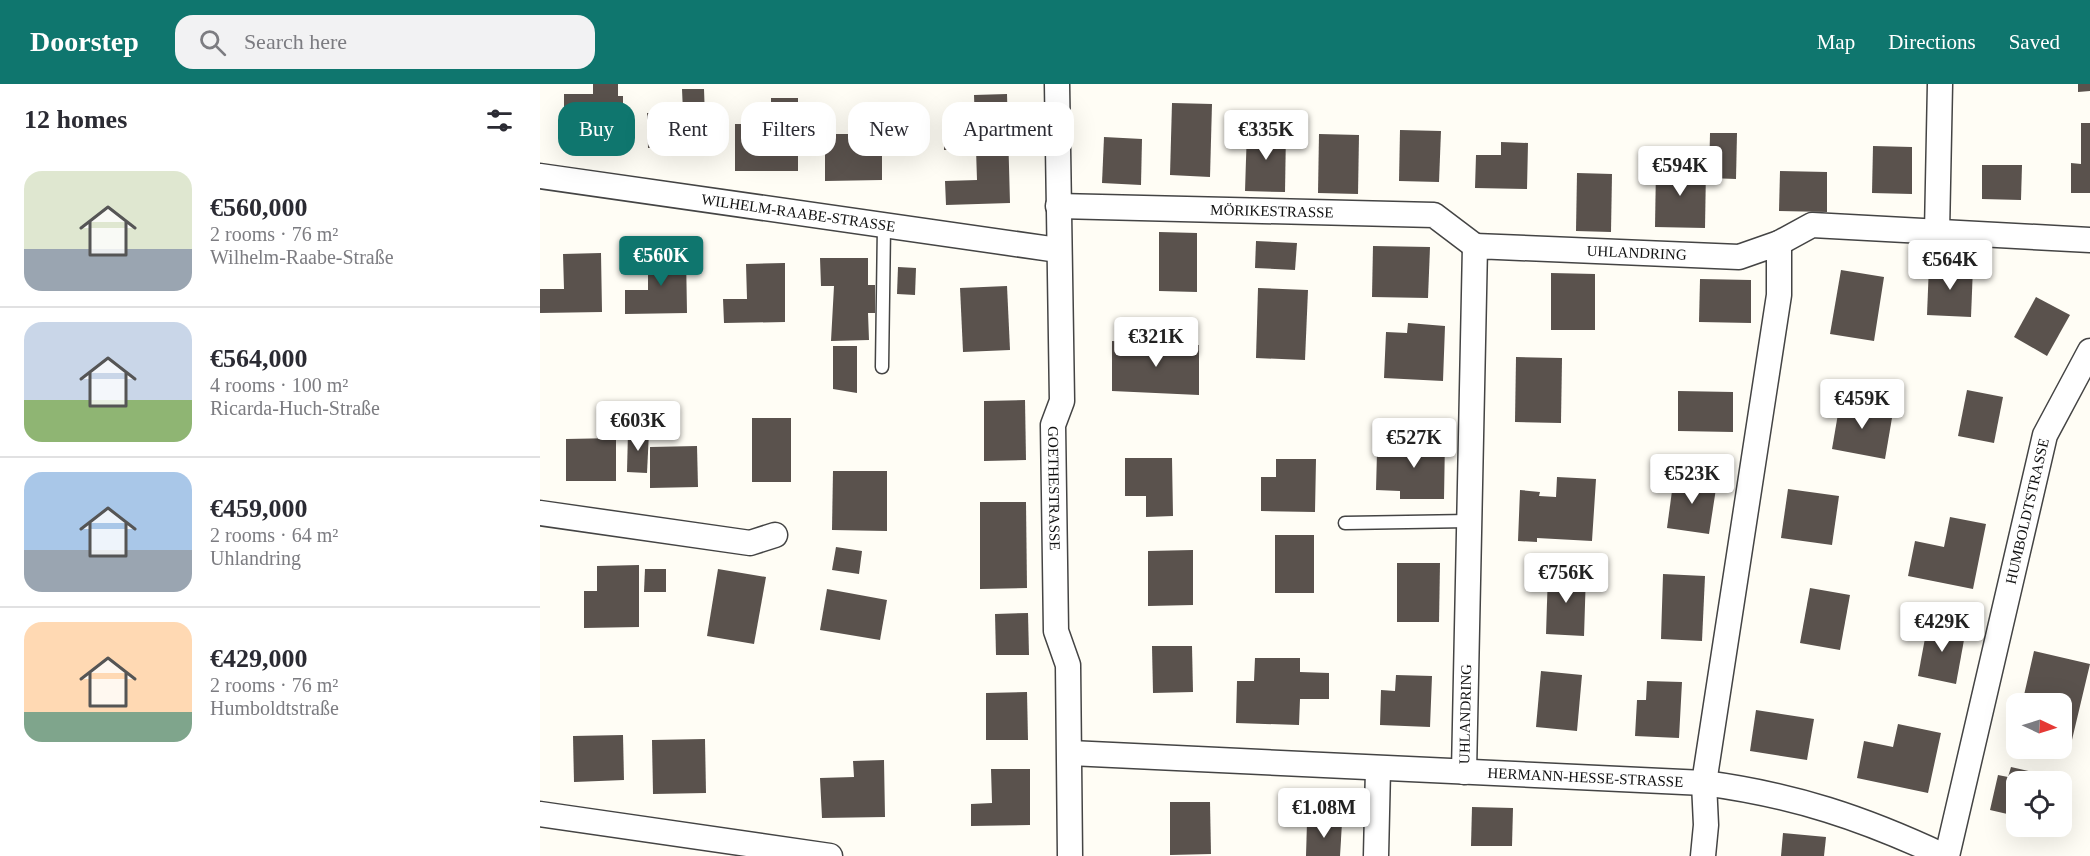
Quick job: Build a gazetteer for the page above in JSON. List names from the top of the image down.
{
  "streets": {
    "street": [
      "MÖRIKESTRASSE",
      "WILHELM-RAABE-STRASSE",
      "UHLANDRING",
      "GOETHESTRASSE",
      "HUMBOLDTSTRASSE",
      "HERMANN-HESSE-STRASSE"
    ]
  },
  "crossings": [
    ["MÖRIKESTRASSE", "UHLANDRING"],
    ["MÖRIKESTRASSE", "GOETHESTRASSE"],
    ["WILHELM-RAABE-STRASSE", "GOETHESTRASSE"],
    ["UHLANDRING", "HERMANN-HESSE-STRASSE"],
    ["GOETHESTRASSE", "HERMANN-HESSE-STRASSE"],
    ["HUMBOLDTSTRASSE", "HERMANN-HESSE-STRASSE"]
  ],
  "north": "right",
  "page": {
    "header": "Doorstep",
    "search": "Search here",
    "nav": ["Map", "Directions", "Saved"],
    "heading": "12 homes",
    "chip": [
      "Buy",
      "Rent",
      "Filters",
      "New",
      "Apartment"
    ],
    "price": [
      "€335K",
      "€594K",
      "€560K",
      "€564K",
      "€321K",
      "€459K",
      "€603K",
      "€527K",
      "€523K",
      "€756K",
      "€429K",
      "€1.08M"
    ],
    "list": [
      {
        "name": "€560,000",
        "note": "2 rooms · 76 m² · Wilhelm-Raabe-Straße"
      },
      {
        "name": "€564,000",
        "note": "4 rooms · 100 m² · Ricarda-Huch-Straße"
      },
      {
        "name": "€459,000",
        "note": "2 rooms · 64 m² · Uhlandring"
      },
      {
        "name": "€429,000",
        "note": "2 rooms · 76 m² · Humboldtstraße"
      }
    ]
  }
}
